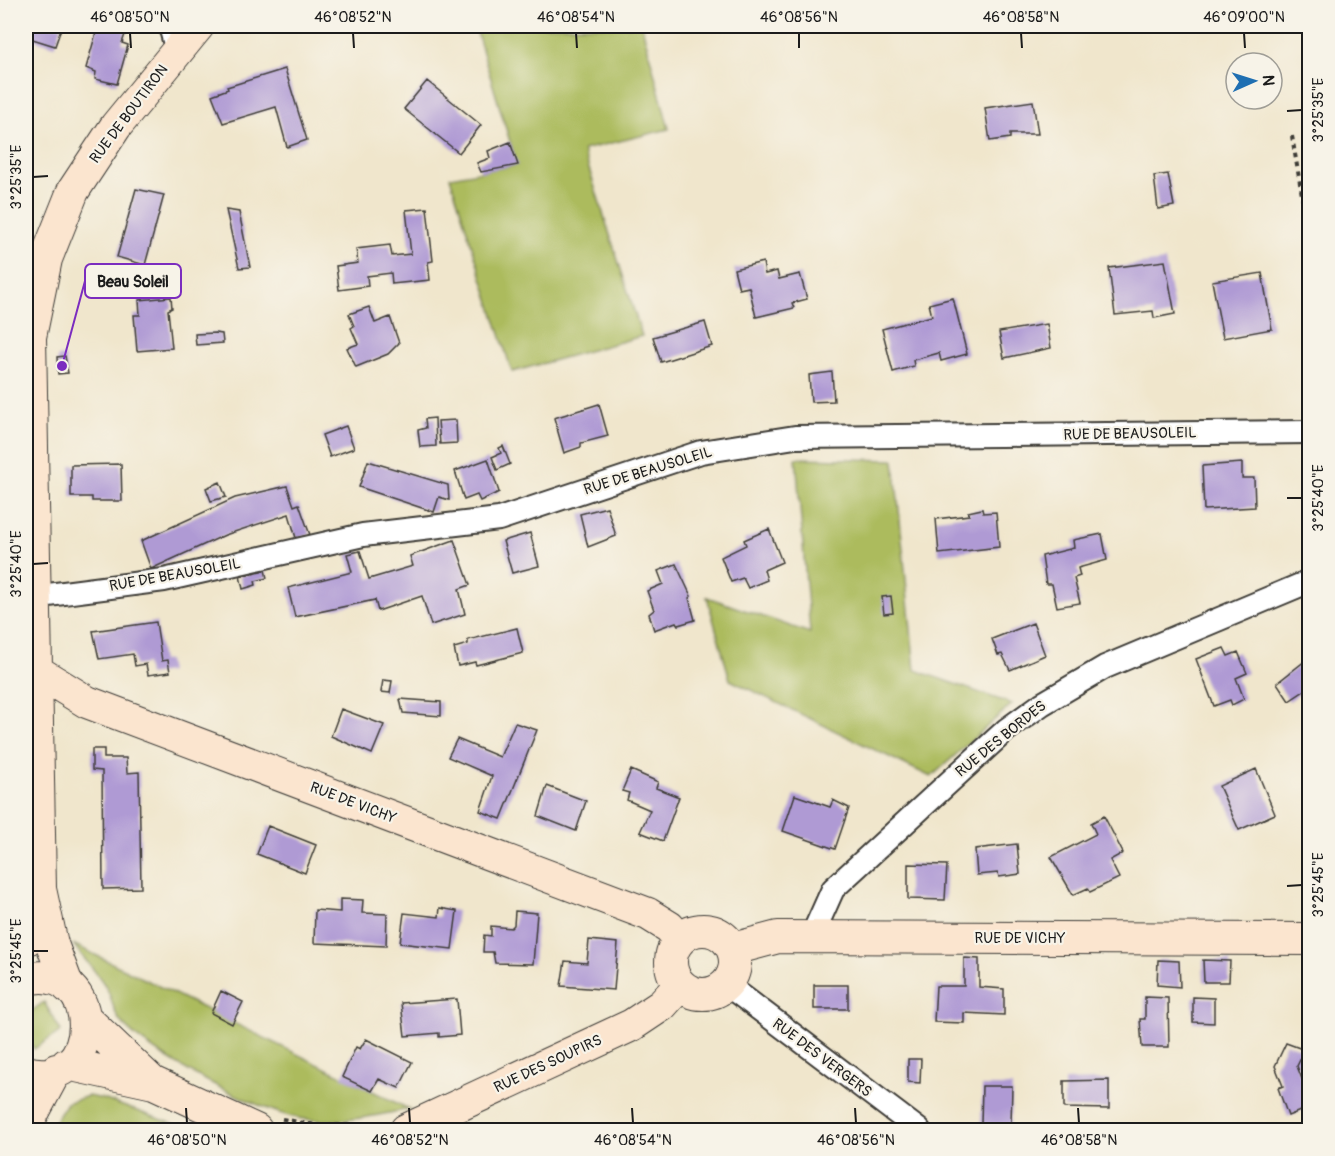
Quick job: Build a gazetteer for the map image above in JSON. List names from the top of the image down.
{
  "streets": {
    "street": [
      "RUE DE BOUTIRON",
      "RUE DE BEAUSOLEIL",
      "RUE DES BORDES",
      "RUE DE VICHY",
      "RUE DES VERGERS",
      "RUE DES SOUPIRS"
    ]
  },
  "crossings": [
    ["RUE DE BOUTIRON", "RUE DE BEAUSOLEIL"],
    ["RUE DE BOUTIRON", "RUE DE VICHY"],
    ["RUE DES BORDES", "RUE DE VICHY"],
    ["RUE DE VICHY", "RUE DES VERGERS"],
    ["RUE DE VICHY", "RUE DES SOUPIRS"],
    ["RUE DES VERGERS", "RUE DES SOUPIRS"]
  ],
  "places": ["Beau Soleil"],
  "north": "right",
  "coordinates": [
    "46°08'50\"N",
    "46°08'52\"N",
    "46°08'54\"N",
    "46°08'56\"N",
    "46°08'58\"N",
    "46°09'00\"N",
    "3°25'35\"E",
    "3°25'40\"E",
    "3°25'45\"E"
  ]
}
